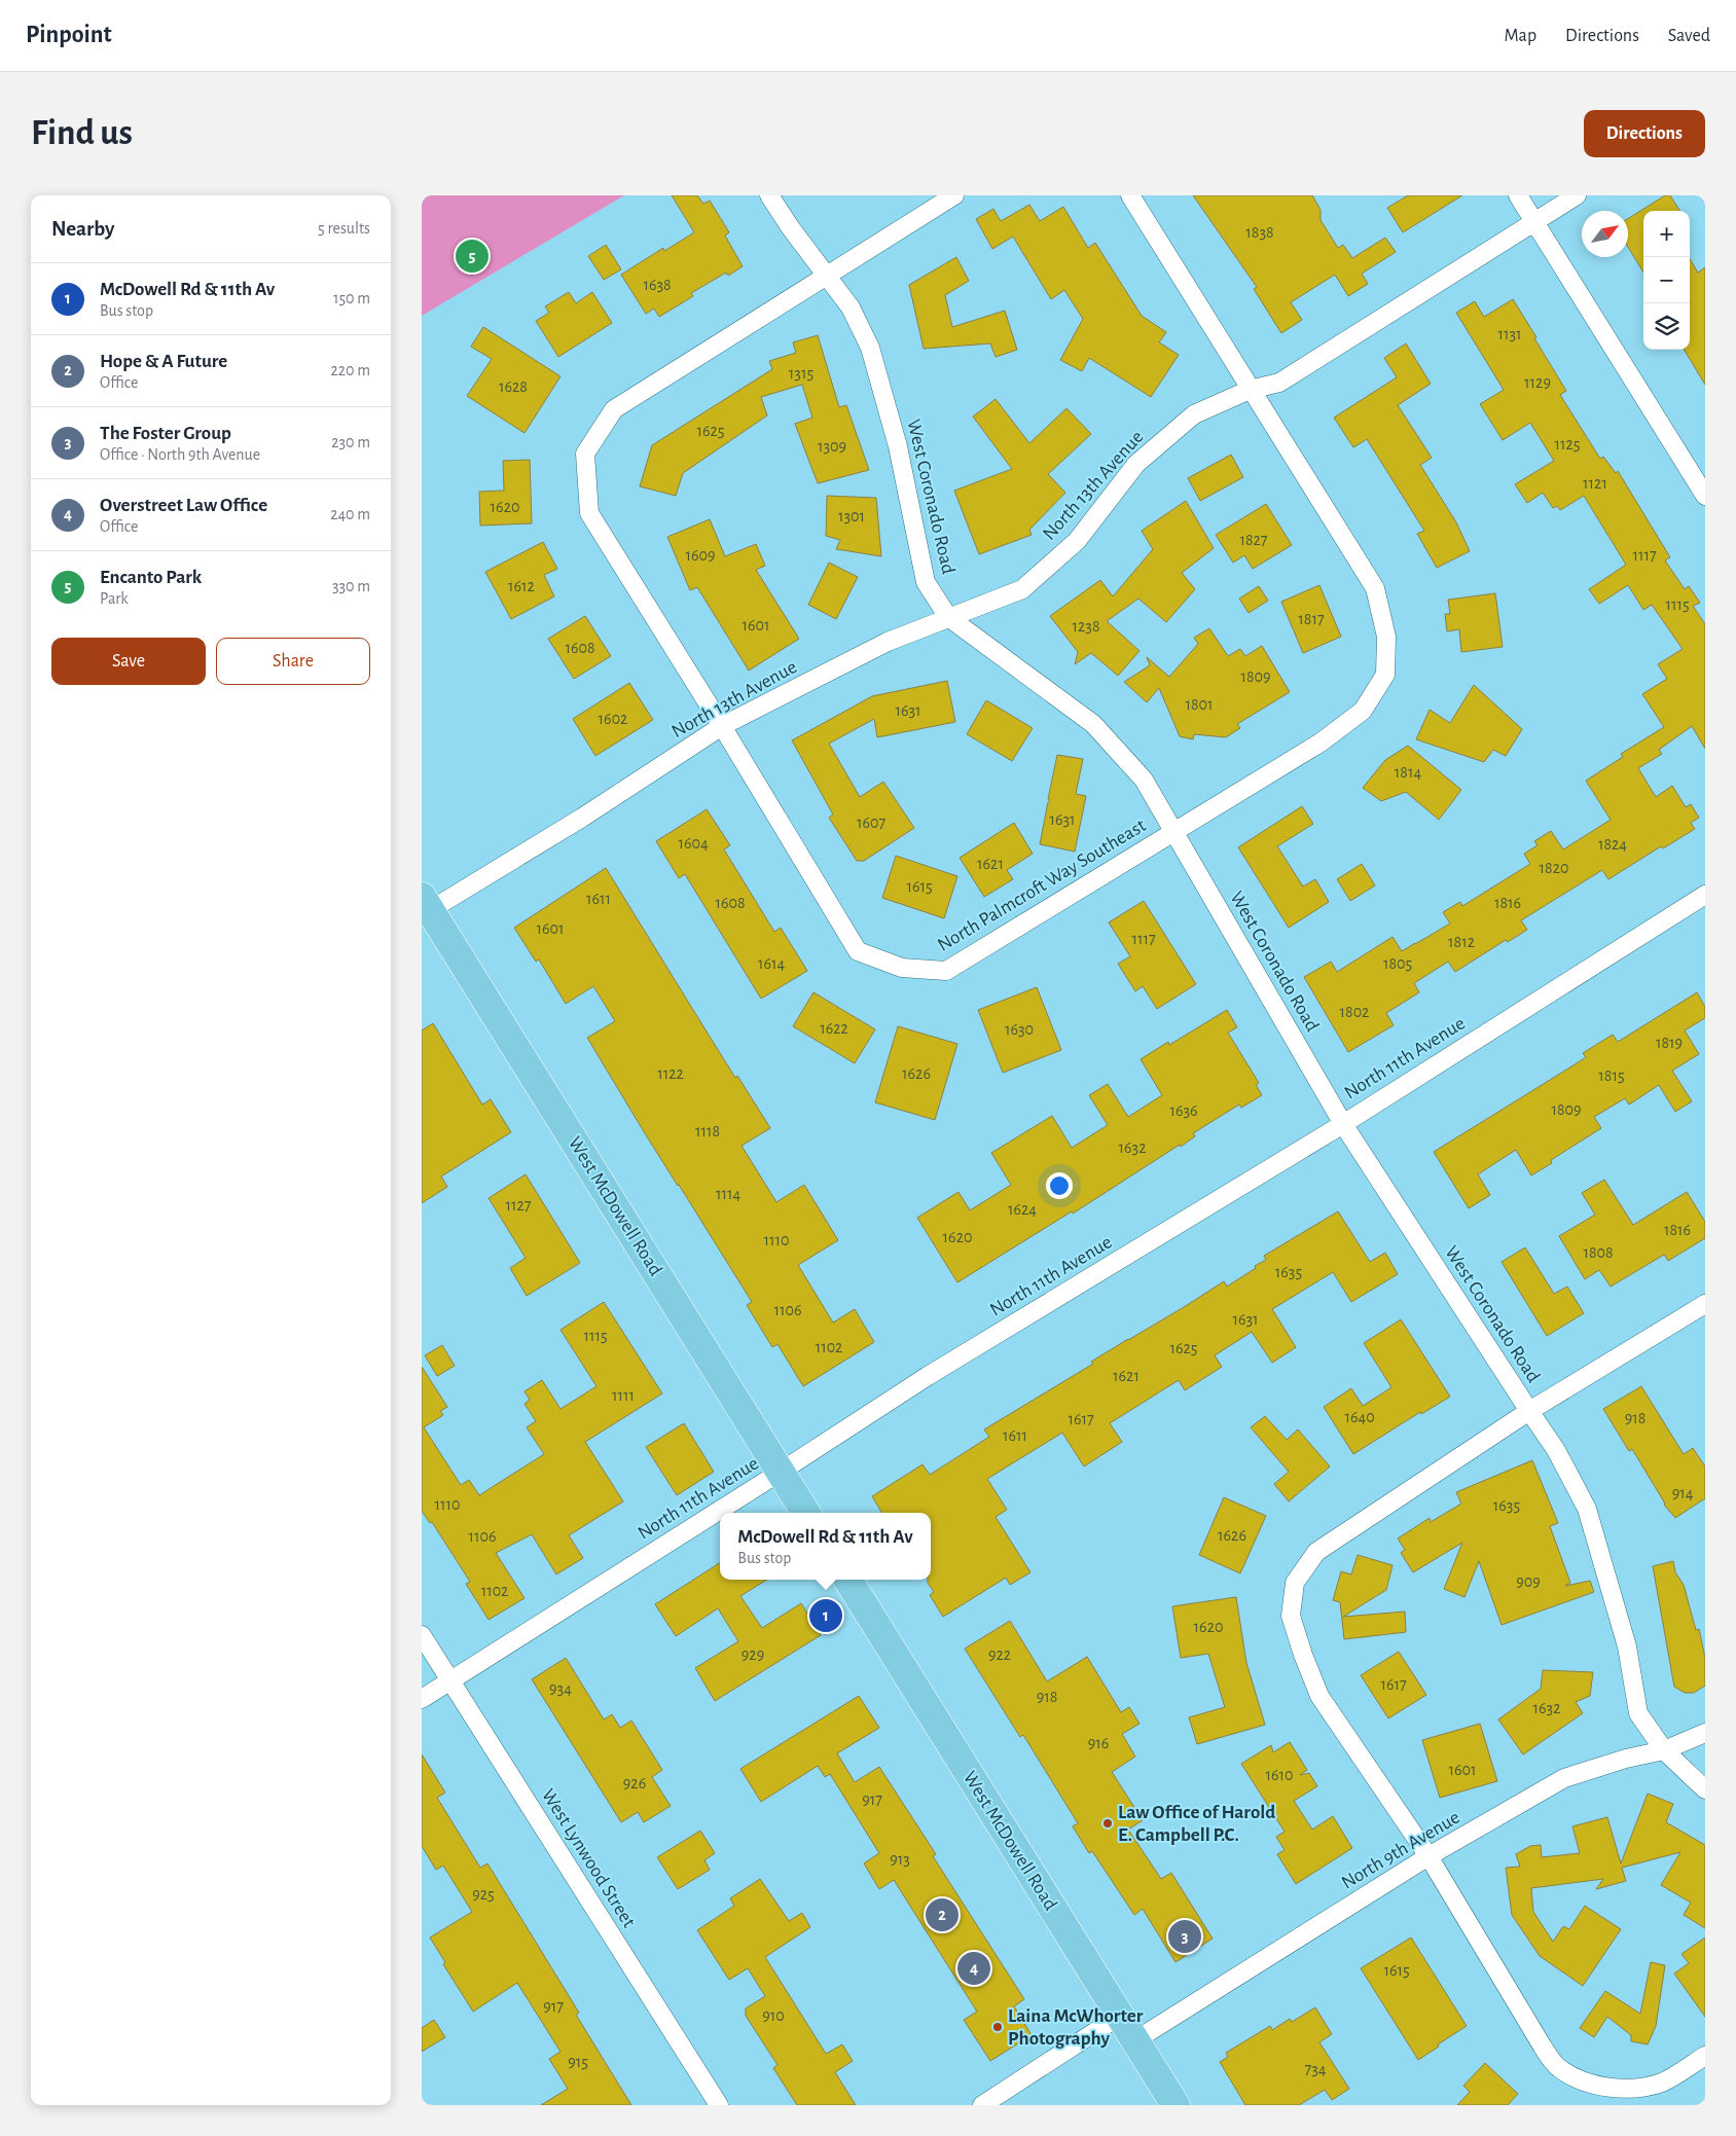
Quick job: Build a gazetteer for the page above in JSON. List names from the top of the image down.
{
  "streets": {
    "main road": ["West McDowell Road"],
    "street": [
      "North 13th Avenue",
      "West Coronado Road",
      "North Palmcroft Way Southeast",
      "North 11th Avenue",
      "North 9th Avenue",
      "West Lynwood Street"
    ]
  },
  "crossings": [
    ["North 13th Avenue", "West Coronado Road"],
    ["North 13th Avenue", "North Palmcroft Way Southeast"],
    ["North 13th Avenue", "West McDowell Road"],
    ["West Coronado Road", "North Palmcroft Way Southeast"],
    ["West Coronado Road", "North 11th Avenue"],
    ["West Coronado Road", "North 9th Avenue"],
    ["North 11th Avenue", "West McDowell Road"],
    ["North 11th Avenue", "West Lynwood Street"],
    ["West McDowell Road", "North 9th Avenue"]
  ],
  "places": ["Law Office of Harold E. Campbell P.C.", "Laina McWhorter Photography"],
  "house_numbers": [
    "1838",
    "1638",
    "1131",
    "1315",
    "1129",
    "1628",
    "1625",
    "1125",
    "1309",
    "1121",
    "1620",
    "1301",
    "1827",
    "1609",
    "1117",
    "1612",
    "1115",
    "1817",
    "1601",
    "1238",
    "1608",
    "1809",
    "1801",
    "1631",
    "1602",
    "1814",
    "1631",
    "1607",
    "1604",
    "1824",
    "1621",
    "1820",
    "1615",
    "1611",
    "1608",
    "1816",
    "1601",
    "1117",
    "1812",
    "1614",
    "1805",
    "1802",
    "1622",
    "1630",
    "1819",
    "1122",
    "1626",
    "1815",
    "1809",
    "1636",
    "1118",
    "1632",
    "1114",
    "1127",
    "1624",
    "1816",
    "1620",
    "1110",
    "1808",
    "1635",
    "1106",
    "1631",
    "1115",
    "1102",
    "1625",
    "1621",
    "1111",
    "1640",
    "918",
    "1617",
    "1611",
    "914",
    "1110",
    "1635",
    "1626",
    "1106",
    "909",
    "1102",
    "1620",
    "929",
    "922",
    "1617",
    "934",
    "918",
    "1632",
    "916",
    "1601",
    "1610",
    "926",
    "917",
    "913",
    "925",
    "1615",
    "917",
    "910",
    "915",
    "734"
  ],
  "north": "top right",
  "page": {
    "header": "Pinpoint",
    "nav": ["Map", "Directions", "Saved"],
    "buttons": [
      "Directions",
      ["Save", "Share"]
    ],
    "title": "Find us",
    "heading": ["Nearby", "5 results"],
    "map_buttons": ["+", "−"],
    "pins": [
      "5",
      "1",
      "2",
      "3",
      "4"
    ],
    "list": [
      {
        "mark": "1",
        "name": "McDowell Rd & 11th Av",
        "note": "Bus stop",
        "value": "150 m"
      },
      {
        "mark": "2",
        "name": "Hope & A Future",
        "note": "Office",
        "value": "220 m"
      },
      {
        "mark": "3",
        "name": "The Foster Group",
        "note": "Office · North 9th Avenue",
        "value": "230 m"
      },
      {
        "mark": "4",
        "name": "Overstreet Law Office",
        "note": "Office",
        "value": "240 m"
      },
      {
        "mark": "5",
        "name": "Encanto Park",
        "note": "Park",
        "value": "330 m"
      }
    ],
    "popup": ["McDowell Rd & 11th Av", "Bus stop"]
  }
}
